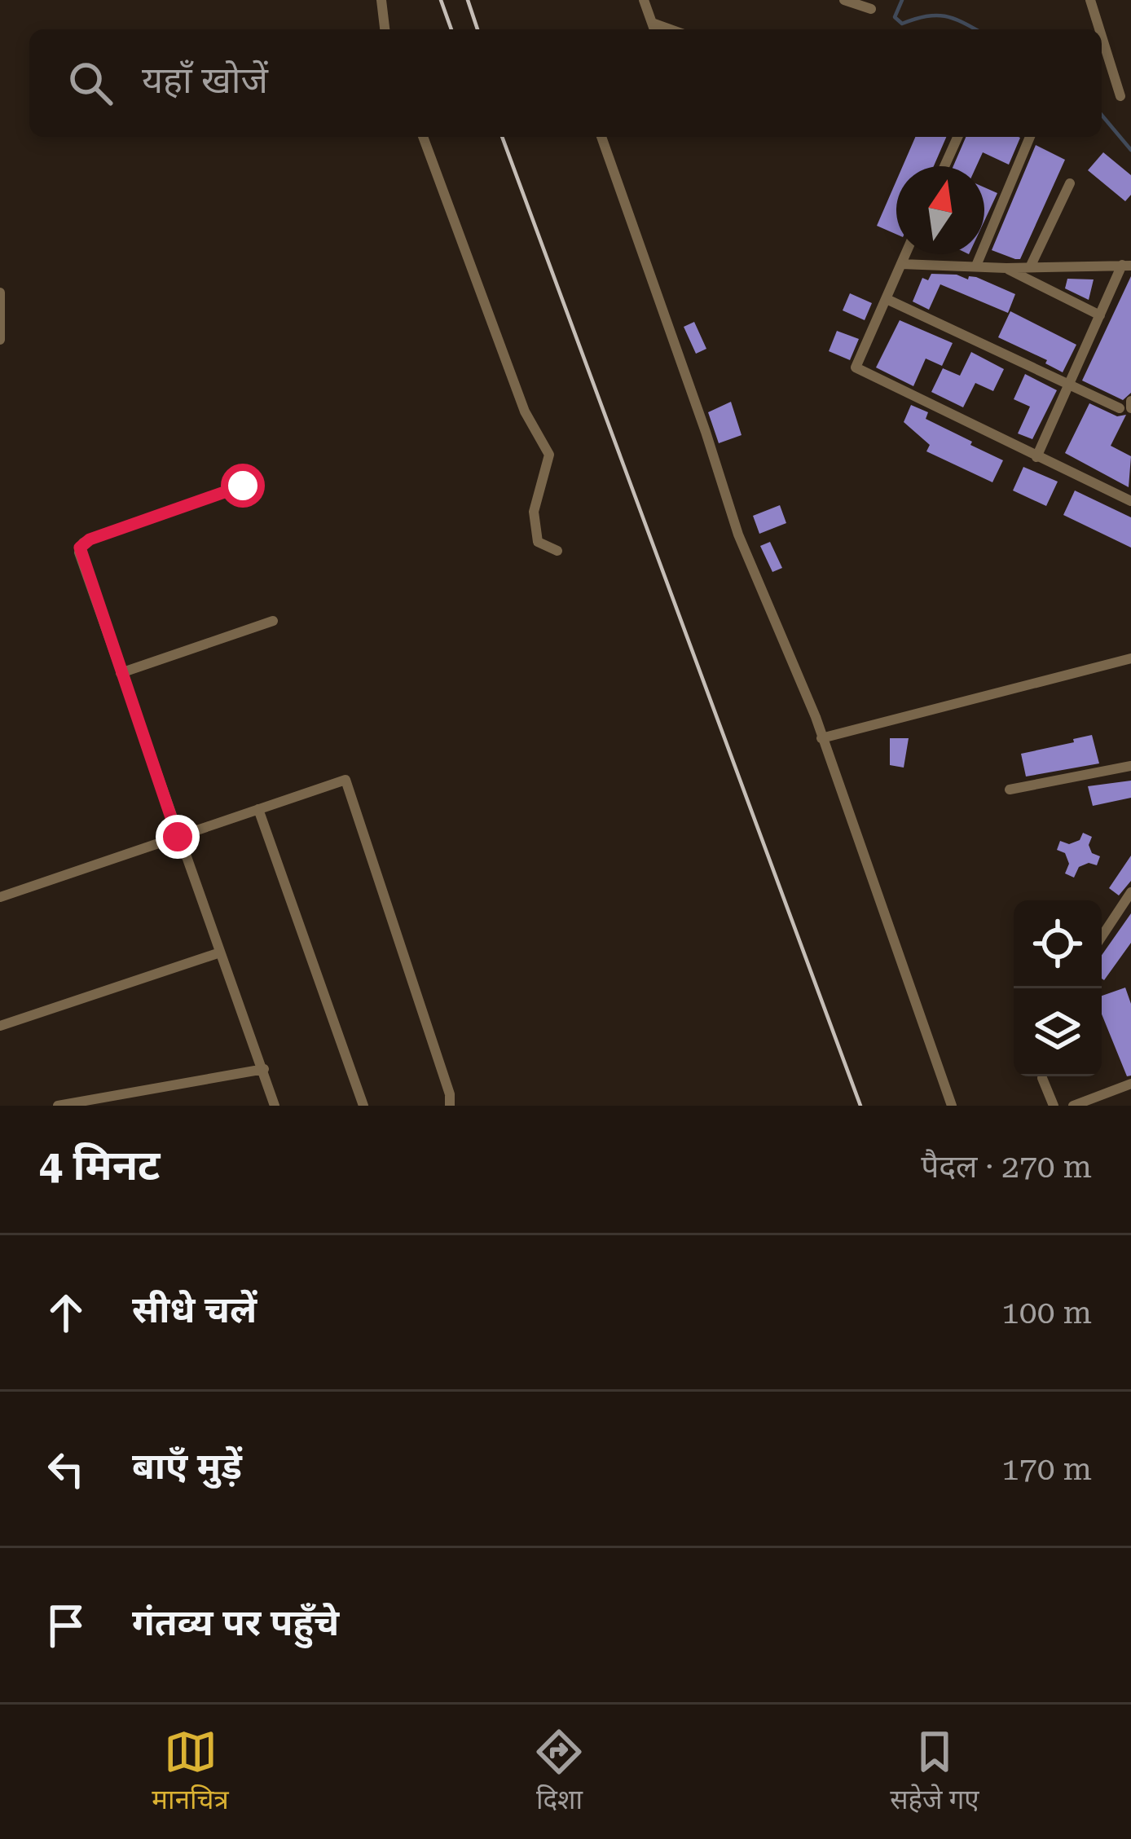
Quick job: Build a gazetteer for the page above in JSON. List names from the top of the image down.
{
  "north": "top",
  "page": {
    "search": "यहाँ खोजें",
    "heading": ["4 मिनट", "पैदल · 270 m"],
    "list": [
      ["सीधे चलें", "100 m"],
      ["बाएँ मुड़ें", "170 m"],
      "गंतव्य पर पहुँचे"
    ],
    "nav": ["मानचित्र", "दिशा", "सहेजे गए"]
  }
}
